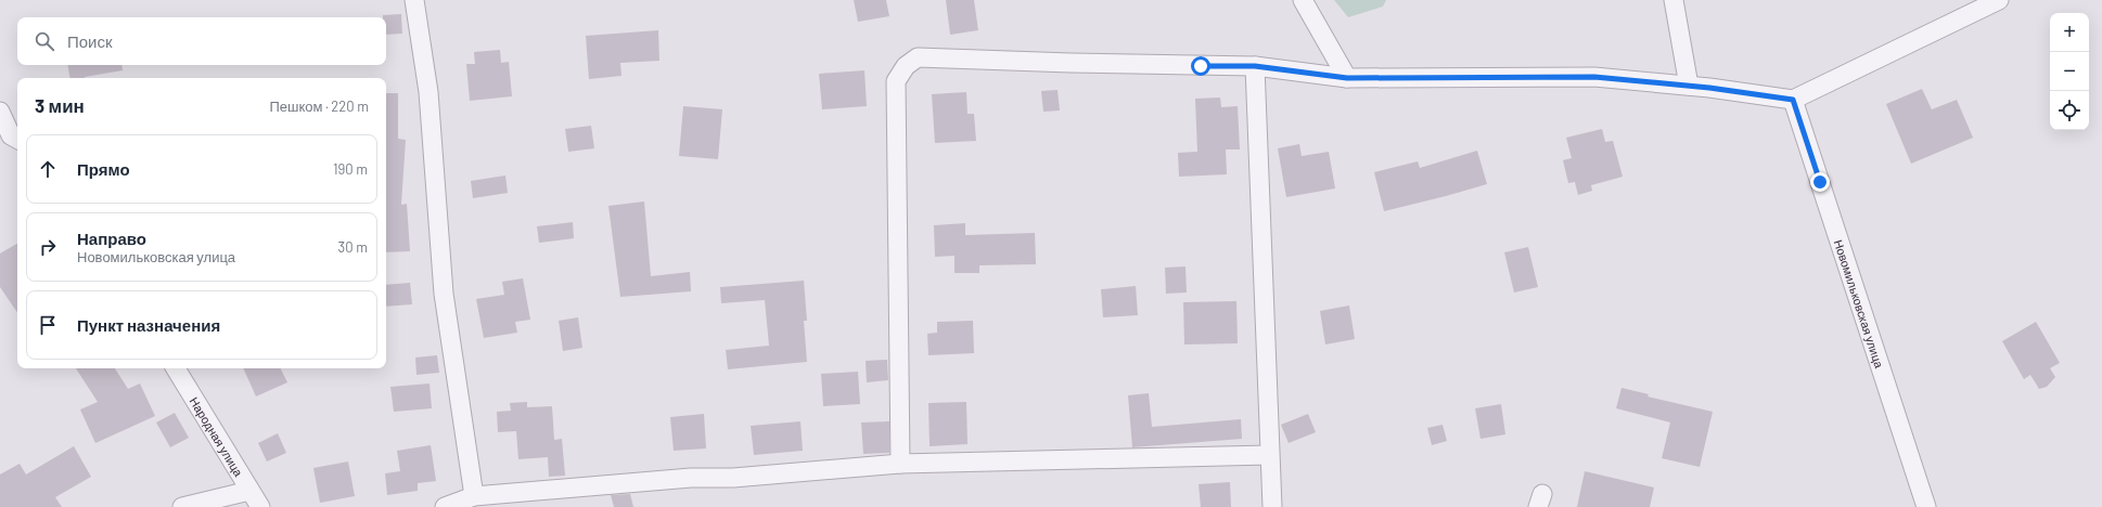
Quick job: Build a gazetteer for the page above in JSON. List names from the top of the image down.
{
  "streets": {
    "street": ["Новомильковская улица", "Народная улица"]
  },
  "page": {
    "map_buttons": ["+", "−"],
    "search": "Поиск",
    "heading": ["3 мин", "Пешком · 220 m"],
    "list": [
      ["Прямо", "190 m"],
      ["Направо", "Новомильковская улица", "30 m"],
      "Пункт назначения"
    ]
  }
}
